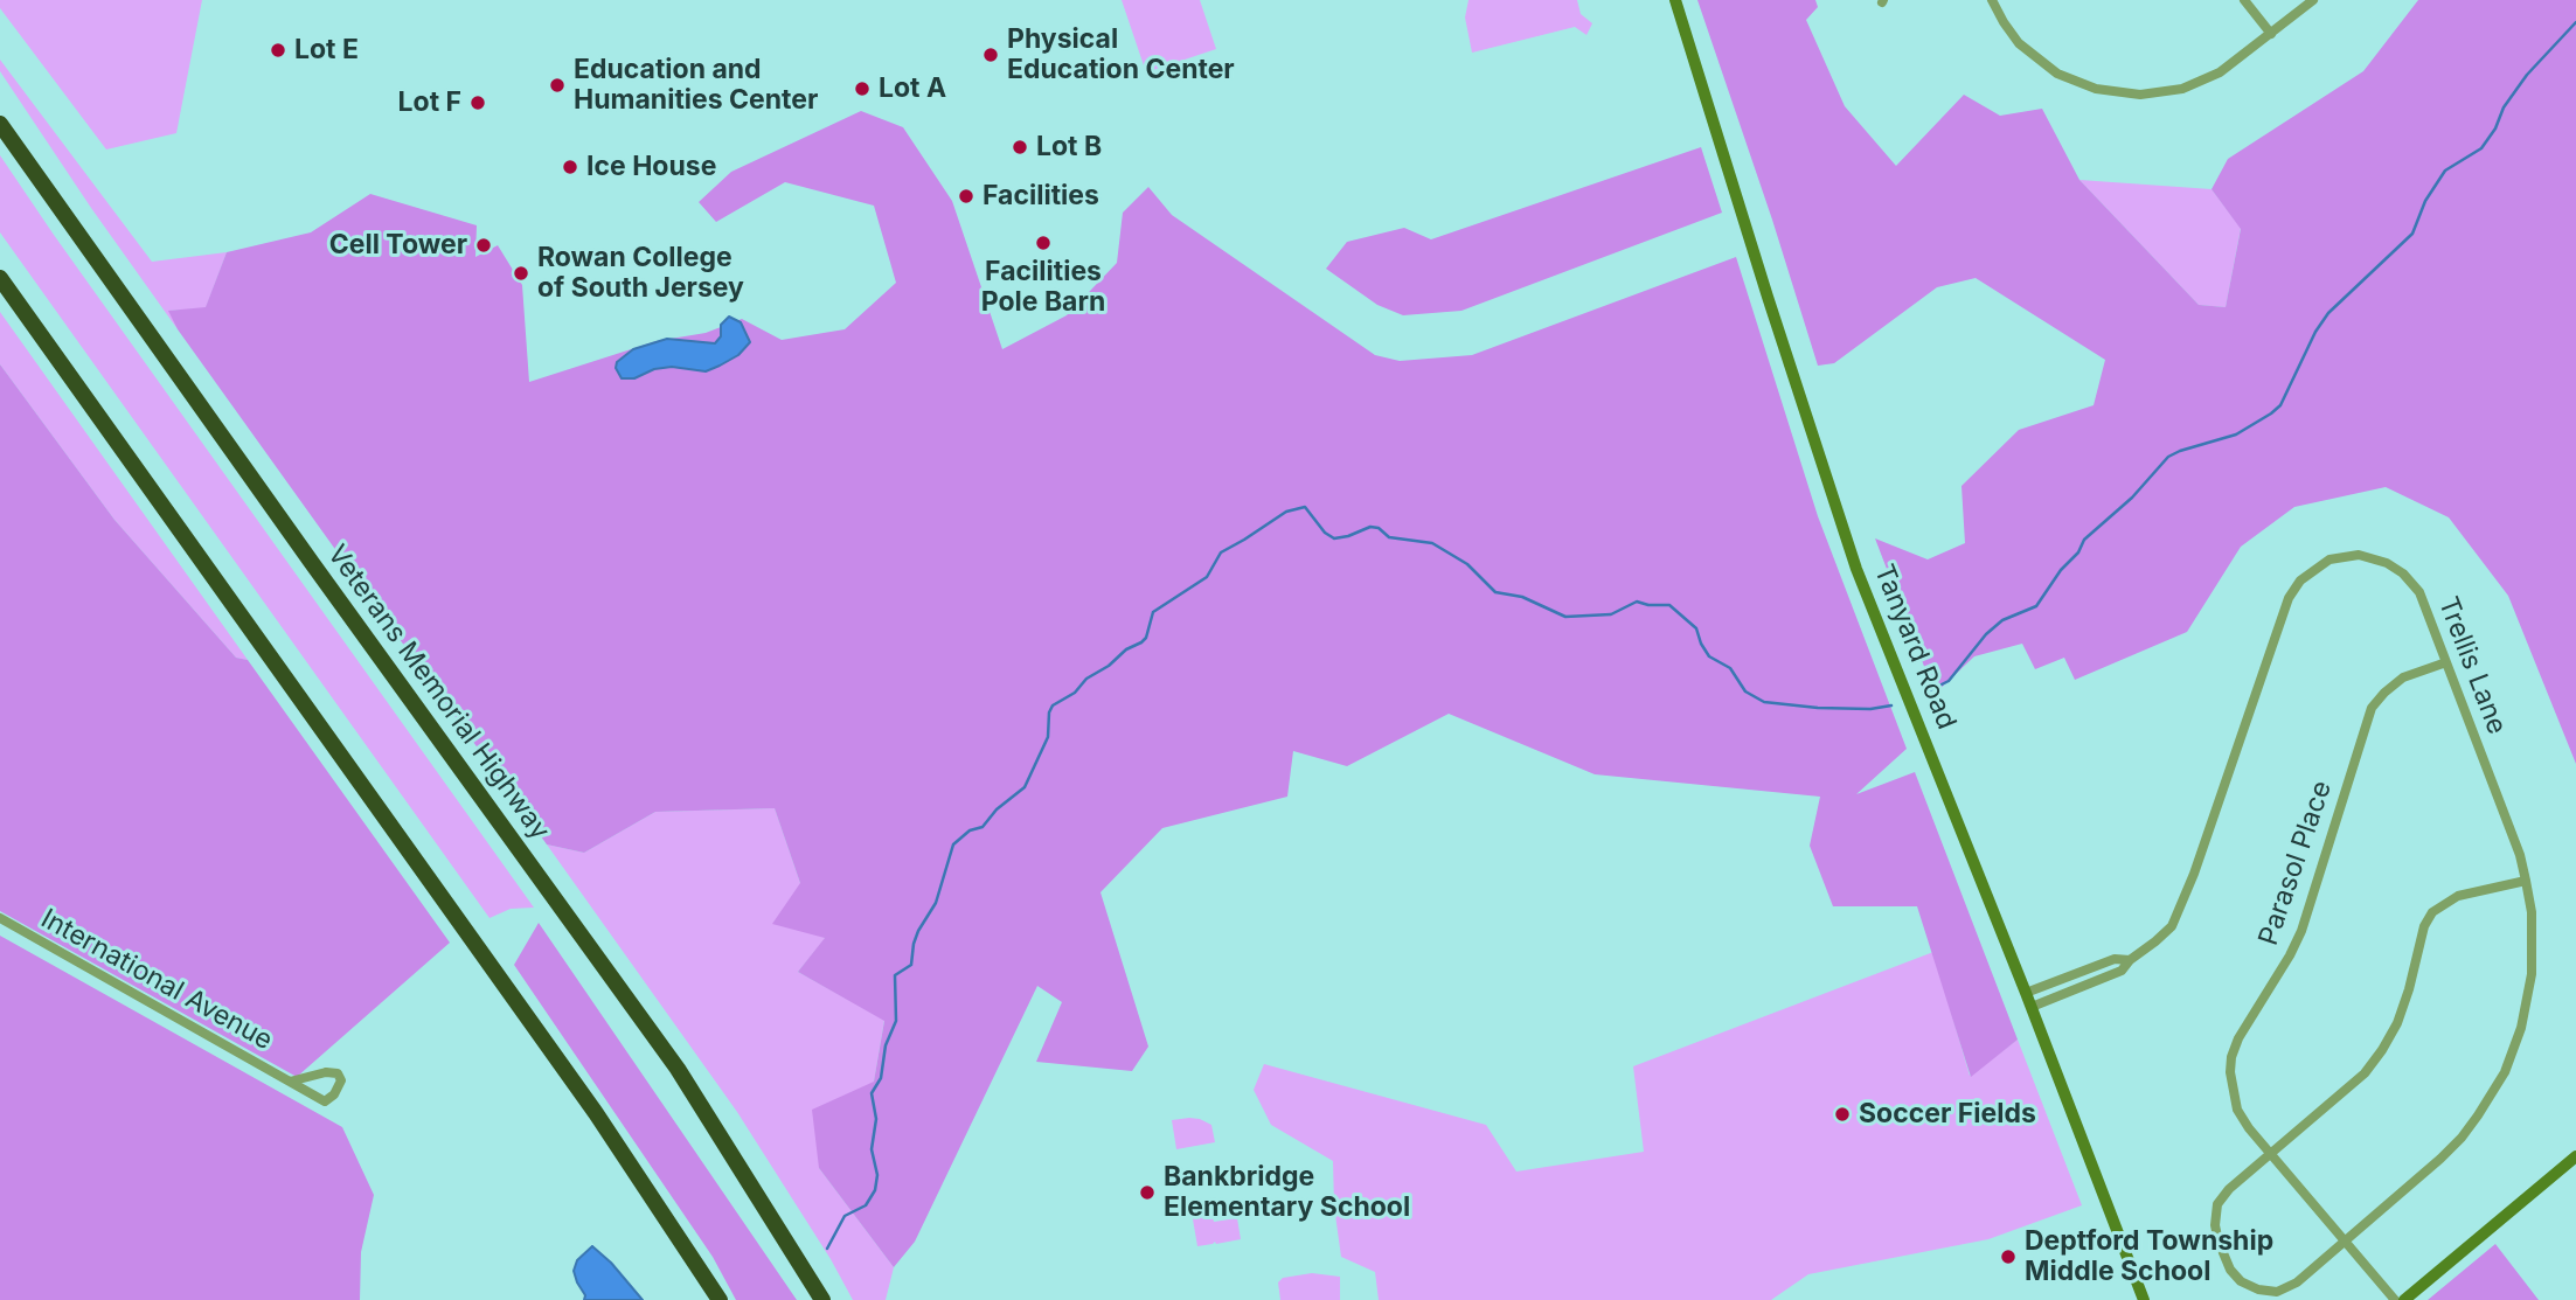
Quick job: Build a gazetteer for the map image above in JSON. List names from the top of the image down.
{
  "streets": {
    "highway": ["Veterans Memorial Highway"],
    "street": [
      "Tanyard Road",
      "Trellis Lane",
      "Parasol Place",
      "International Avenue"
    ]
  },
  "crossings": [
    ["Tanyard Road", "Trellis Lane"],
    ["Trellis Lane", "Parasol Place"]
  ],
  "places": [
    "Lot E",
    "Physical Education Center",
    "Education and Humanities Center",
    "Lot A",
    "Lot F",
    "Lot B",
    "Ice House",
    "Facilities",
    "Facilities Pole Barn",
    "Cell Tower",
    "Rowan College of South Jersey",
    "Soccer Fields",
    "Bankbridge Elementary School",
    "Deptford Township Middle School"
  ]
}
